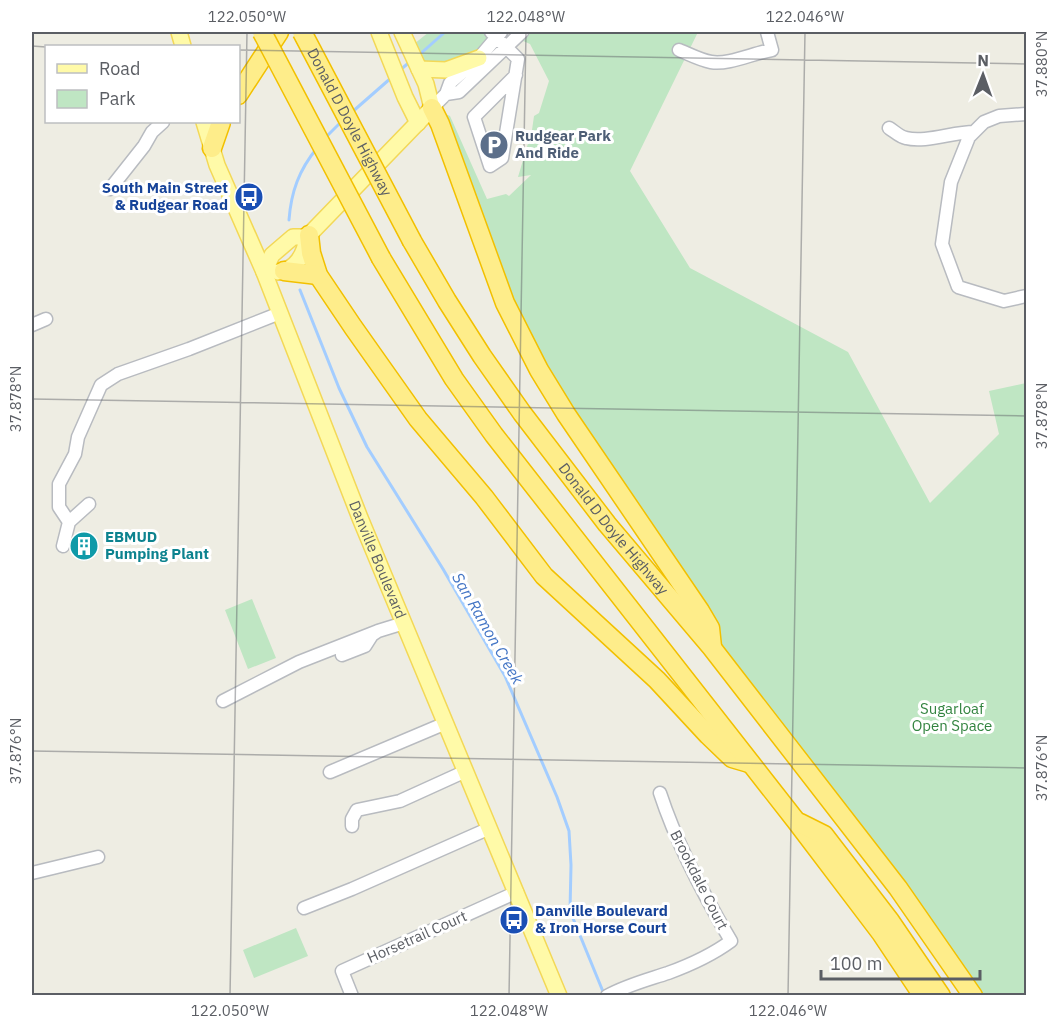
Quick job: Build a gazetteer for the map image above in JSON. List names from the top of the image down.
{
  "streets": {
    "highway": ["Donald D Doyle Highway"],
    "main road": ["Danville Boulevard"],
    "street": ["Brookdale Court", "Horsetrail Court"]
  },
  "crossings": [
    ["Danville Boulevard", "Horsetrail Court"]
  ],
  "water": ["San Ramon Creek"],
  "parks": ["Sugarloaf Open Space"],
  "places": {
    "parking": ["Rudgear Park And Ride"],
    "bus stop": ["South Main Street & Rudgear Road", "Danville Boulevard & Iron Horse Court"],
    "building": ["EBMUD Pumping Plant"]
  },
  "legend": ["Road", "Park"],
  "scale_bar": "100 m",
  "north": "top",
  "coordinates": [
    "122.050°W",
    "122.048°W",
    "122.046°W",
    "37.880°N",
    "37.878°N",
    "37.876°N"
  ]
}
